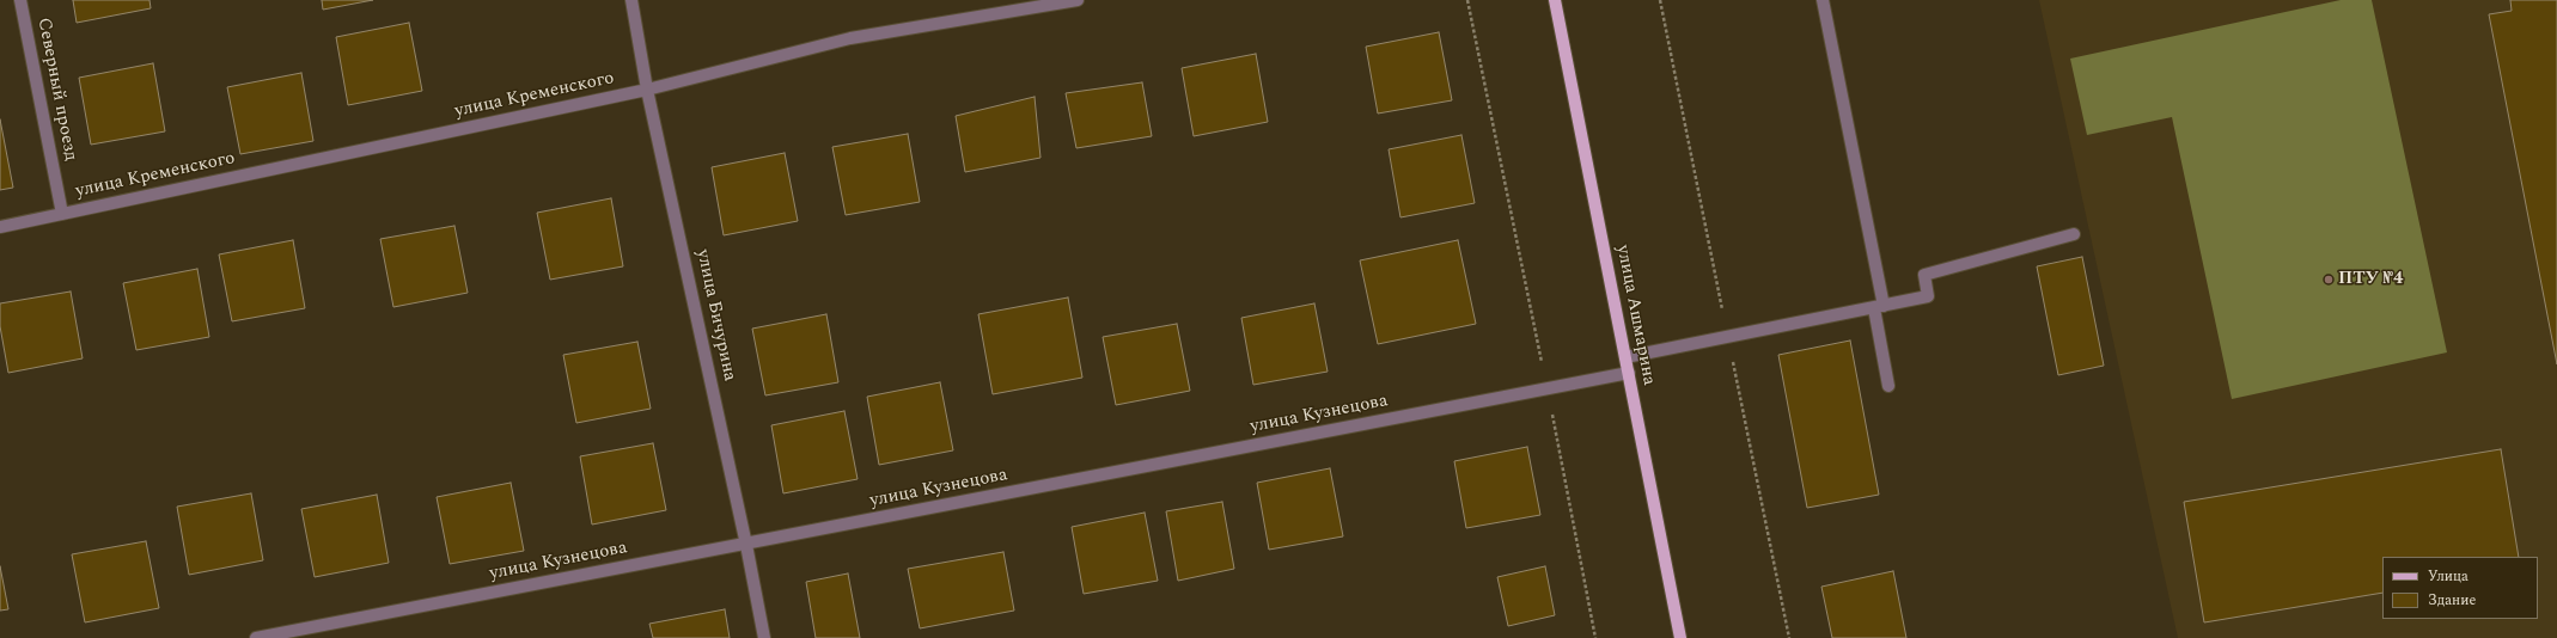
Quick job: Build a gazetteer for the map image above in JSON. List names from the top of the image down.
{
  "streets": {
    "main road": ["улица Ашмарина"],
    "street": [
      "Северный проезд",
      "улица Кременского",
      "улица Бичурина",
      "улица Кузнецова"
    ]
  },
  "crossings": [
    ["Северный проезд", "улица Кременского"],
    ["улица Кременского", "улица Бичурина"],
    ["улица Бичурина", "улица Кузнецова"],
    ["улица Ашмарина", "улица Кузнецова"]
  ],
  "places": ["ПТУ №4"],
  "legend": ["Улица", "Здание"]
}
